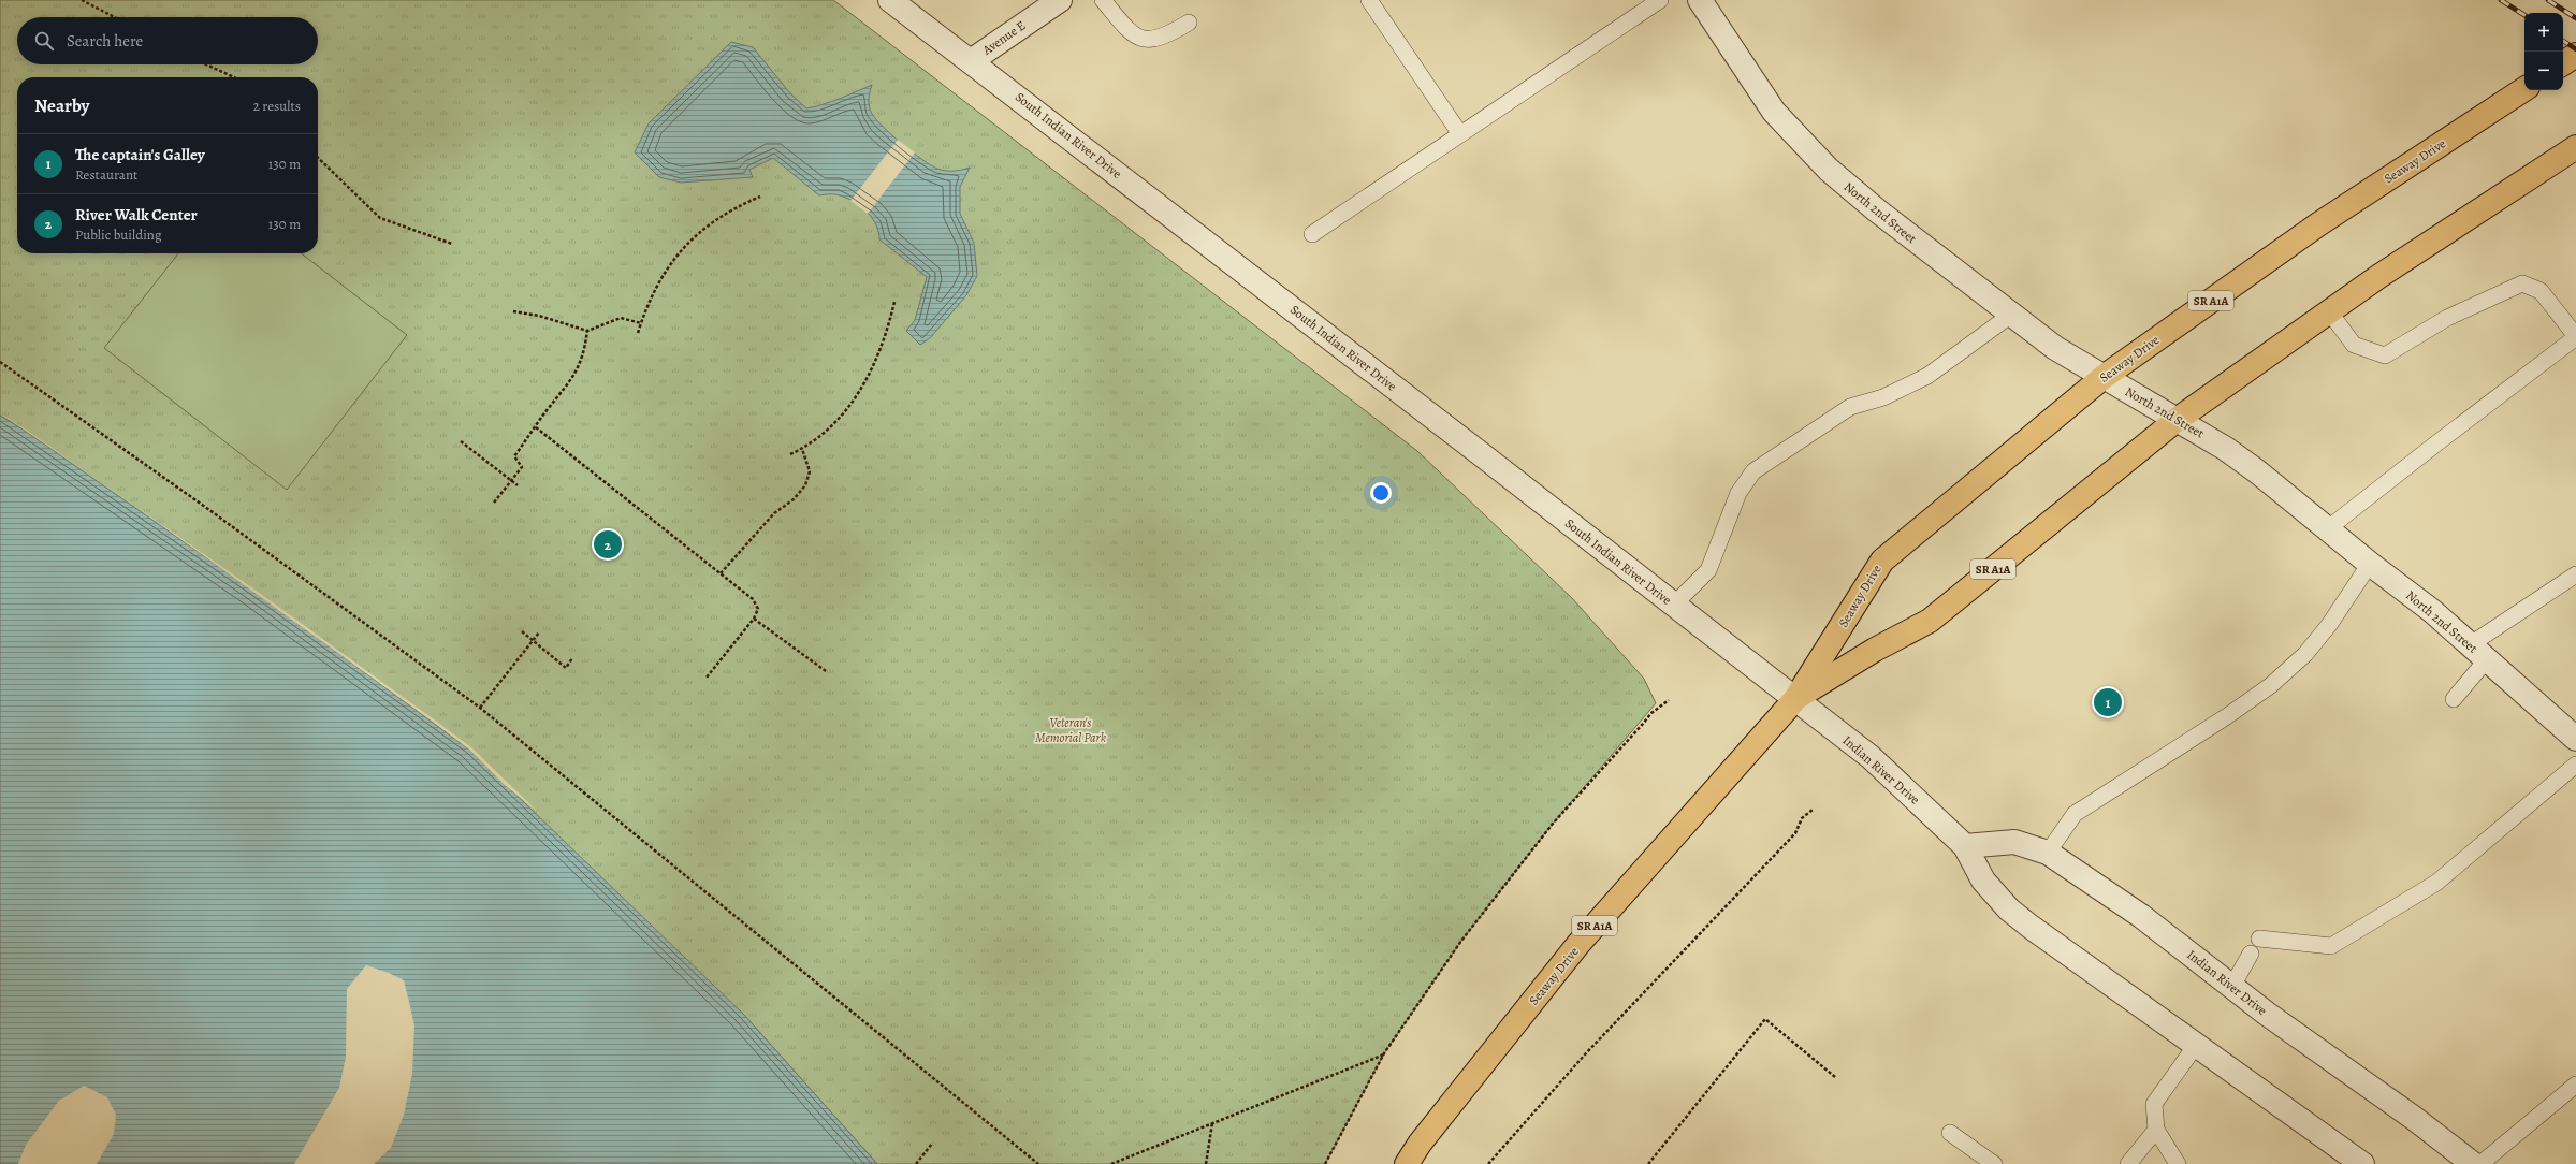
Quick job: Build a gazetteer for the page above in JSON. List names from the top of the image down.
{
  "streets": {
    "main road": ["Seaway Drive", "SR A1A"],
    "street": [
      "Avenue E",
      "South Indian River Drive",
      "North 2nd Street",
      "Indian River Drive"
    ]
  },
  "crossings": [
    ["Avenue E", "South Indian River Drive"],
    ["South Indian River Drive", "Seaway Drive"],
    ["South Indian River Drive", "Indian River Drive"],
    ["Seaway Drive", "North 2nd Street"],
    ["Seaway Drive", "Indian River Drive"]
  ],
  "parks": ["Veteran's Memorial Park"],
  "page": {
    "map_buttons": ["+", "−"],
    "search": "Search here",
    "heading": ["Nearby", "2 results"],
    "list": [
      {
        "mark": "1",
        "name": "The captain's Galley",
        "note": "Restaurant",
        "value": "130 m"
      },
      {
        "mark": "2",
        "name": "River Walk Center",
        "note": "Public building",
        "value": "130 m"
      }
    ],
    "pins": ["2", "1"]
  }
}
